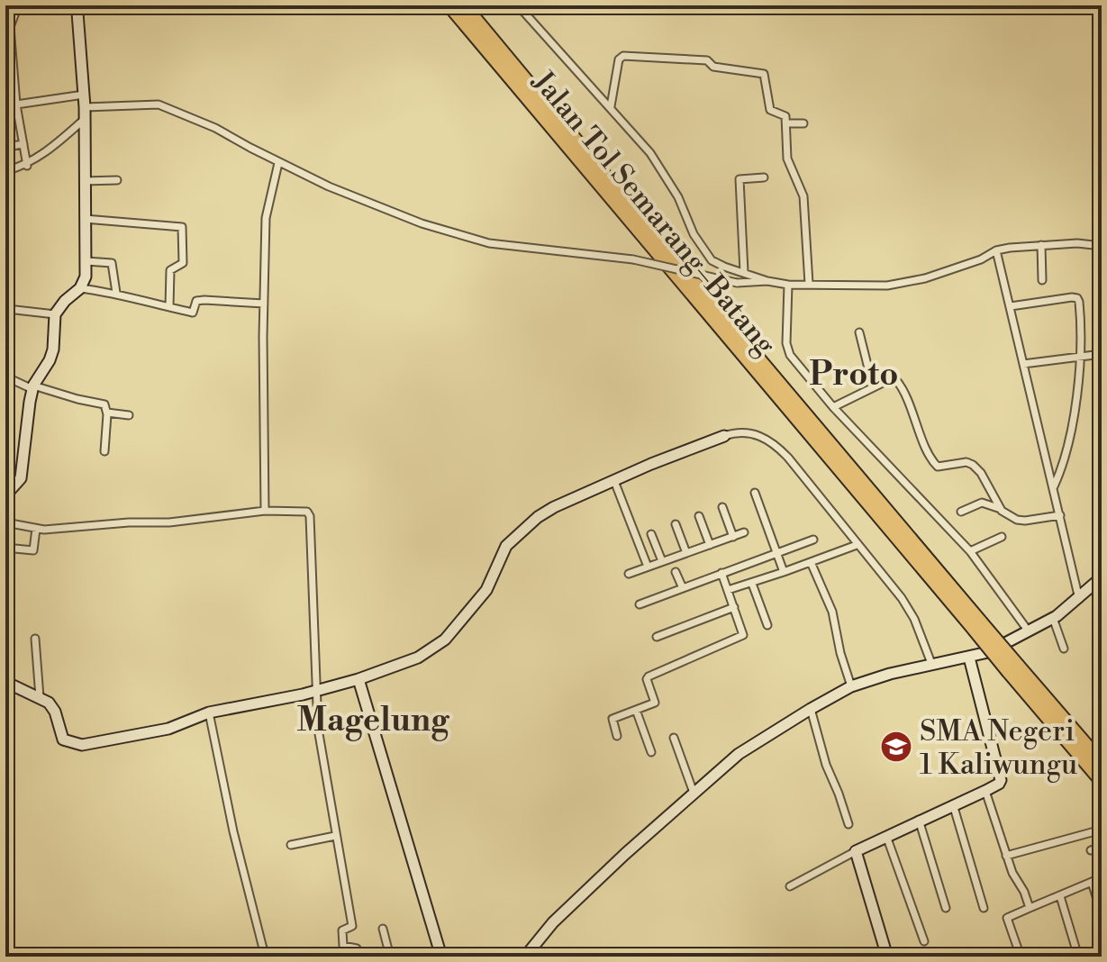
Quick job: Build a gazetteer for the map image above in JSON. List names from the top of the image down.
{
  "streets": {
    "highway": ["Jalan Tol Semarang–Batang"]
  },
  "districts": ["Proto", "Magelung"],
  "places": {
    "school or university": ["SMA Negeri 1 Kaliwungu"]
  }
}
